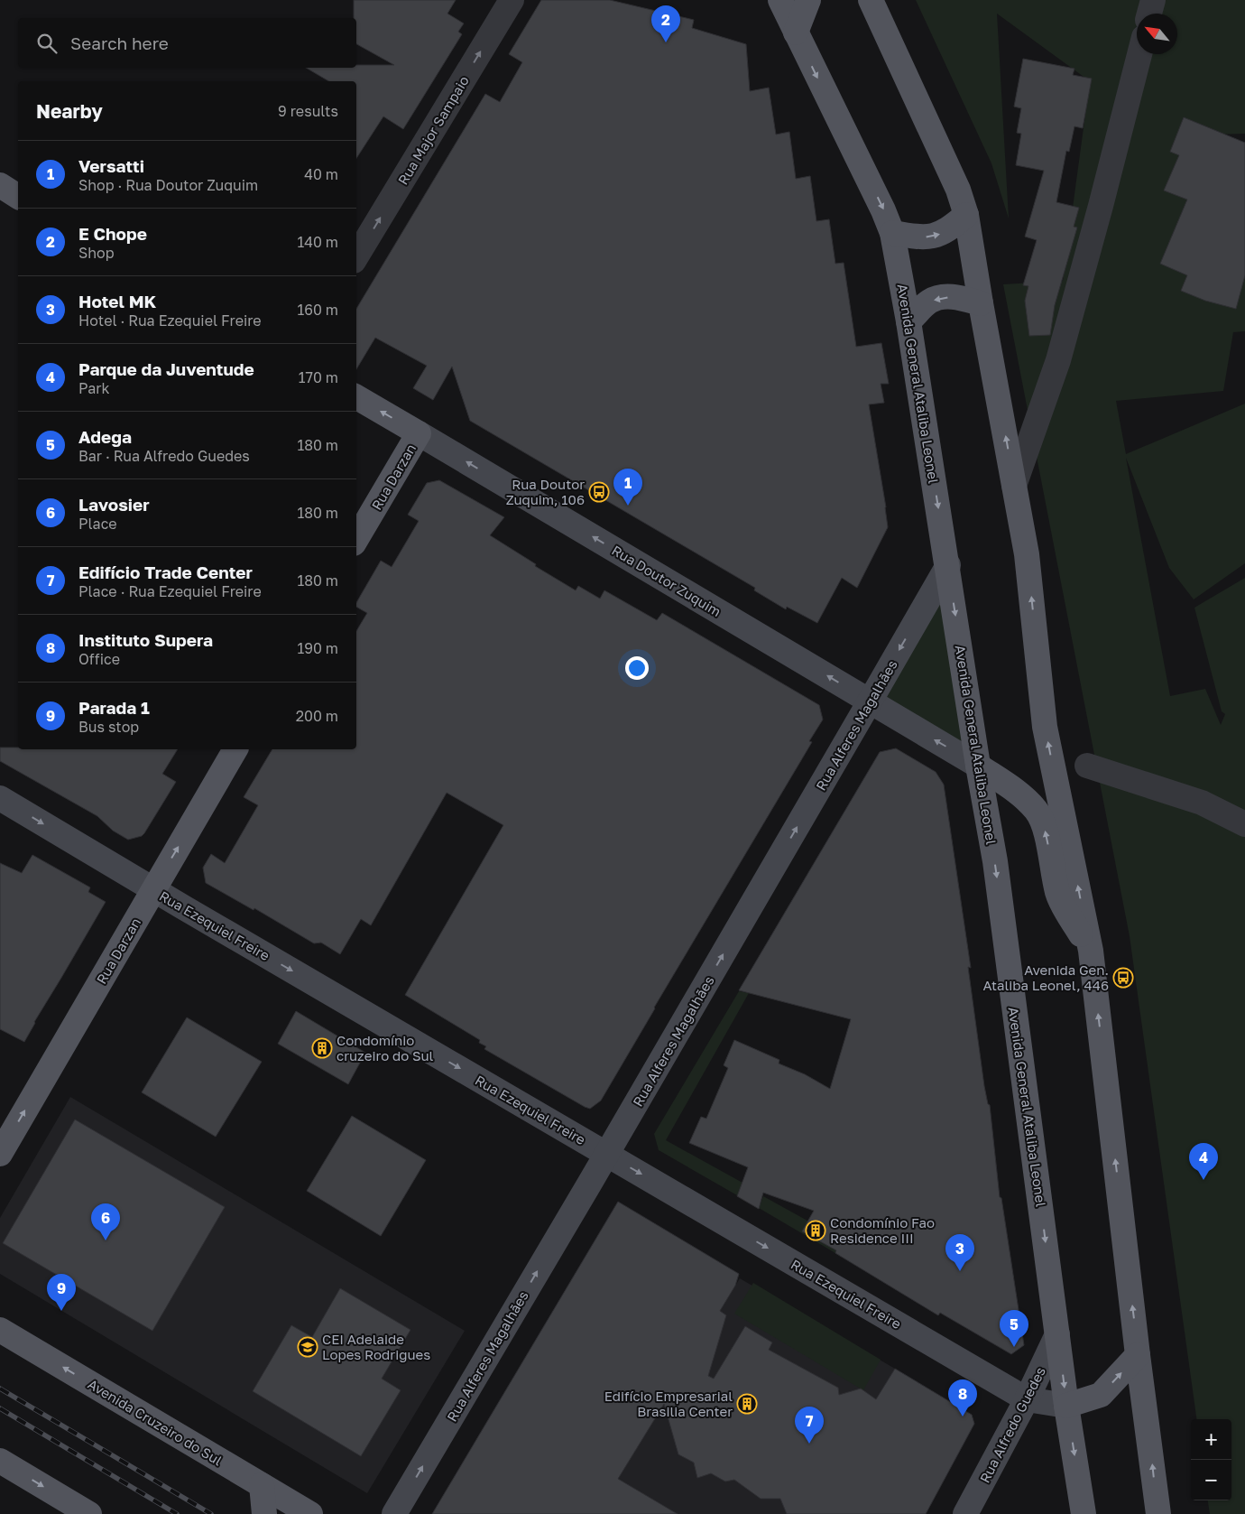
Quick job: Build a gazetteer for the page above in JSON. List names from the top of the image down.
{
  "streets": {
    "main road": [
      "Avenida General Ataliba Leonel",
      "Rua Darzan",
      "Rua Doutor Zuquim",
      "Avenida Cruzeiro do Sul"
    ],
    "street": [
      "Rua Major Sampaio",
      "Rua Alferes Magalhães",
      "Rua Ezequiel Freire",
      "Rua Alfredo Guedes"
    ]
  },
  "crossings": [
    ["Avenida General Ataliba Leonel", "Rua Doutor Zuquim"],
    ["Avenida General Ataliba Leonel", "Rua Alferes Magalhães"],
    ["Avenida General Ataliba Leonel", "Rua Ezequiel Freire"],
    ["Avenida General Ataliba Leonel", "Rua Alfredo Guedes"],
    ["Rua Darzan", "Rua Doutor Zuquim"],
    ["Rua Darzan", "Rua Ezequiel Freire"],
    ["Rua Doutor Zuquim", "Rua Alferes Magalhães"],
    ["Rua Alferes Magalhães", "Rua Ezequiel Freire"],
    ["Rua Ezequiel Freire", "Rua Alfredo Guedes"]
  ],
  "one_way": [
    "Rua Major Sampaio",
    "Rua Darzan",
    "Rua Doutor Zuquim",
    "Rua Ezequiel Freire"
  ],
  "places": {
    "bus stop": ["Rua Doutor Zuquim, 106", "Avenida Gen. Ataliba Leonel, 446"],
    "building": ["Condomínio cruzeiro do Sul", "Condomínio Fao Residence III", "Edifício Empresarial Brasilia Center"],
    "school or university": ["CEI Adelaide Lopes Rodrigues"]
  },
  "north": "top left",
  "page": {
    "pins": [
      "2",
      "1",
      "4",
      "6",
      "3",
      "9",
      "5",
      "8",
      "7"
    ],
    "search": "Search here",
    "heading": ["Nearby", "9 results"],
    "list": [
      {
        "mark": "1",
        "name": "Versatti",
        "note": "Shop · Rua Doutor Zuquim",
        "value": "40 m"
      },
      {
        "mark": "2",
        "name": "E Chope",
        "note": "Shop",
        "value": "140 m"
      },
      {
        "mark": "3",
        "name": "Hotel MK",
        "note": "Hotel · Rua Ezequiel Freire",
        "value": "160 m"
      },
      {
        "mark": "4",
        "name": "Parque da Juventude",
        "note": "Park",
        "value": "170 m"
      },
      {
        "mark": "5",
        "name": "Adega",
        "note": "Bar · Rua Alfredo Guedes",
        "value": "180 m"
      },
      {
        "mark": "6",
        "name": "Lavosier",
        "note": "Place",
        "value": "180 m"
      },
      {
        "mark": "7",
        "name": "Edifício Trade Center",
        "note": "Place · Rua Ezequiel Freire",
        "value": "180 m"
      },
      {
        "mark": "8",
        "name": "Instituto Supera",
        "note": "Office",
        "value": "190 m"
      },
      {
        "mark": "9",
        "name": "Parada 1",
        "note": "Bus stop",
        "value": "200 m"
      }
    ],
    "map_buttons": ["+", "−"]
  }
}
